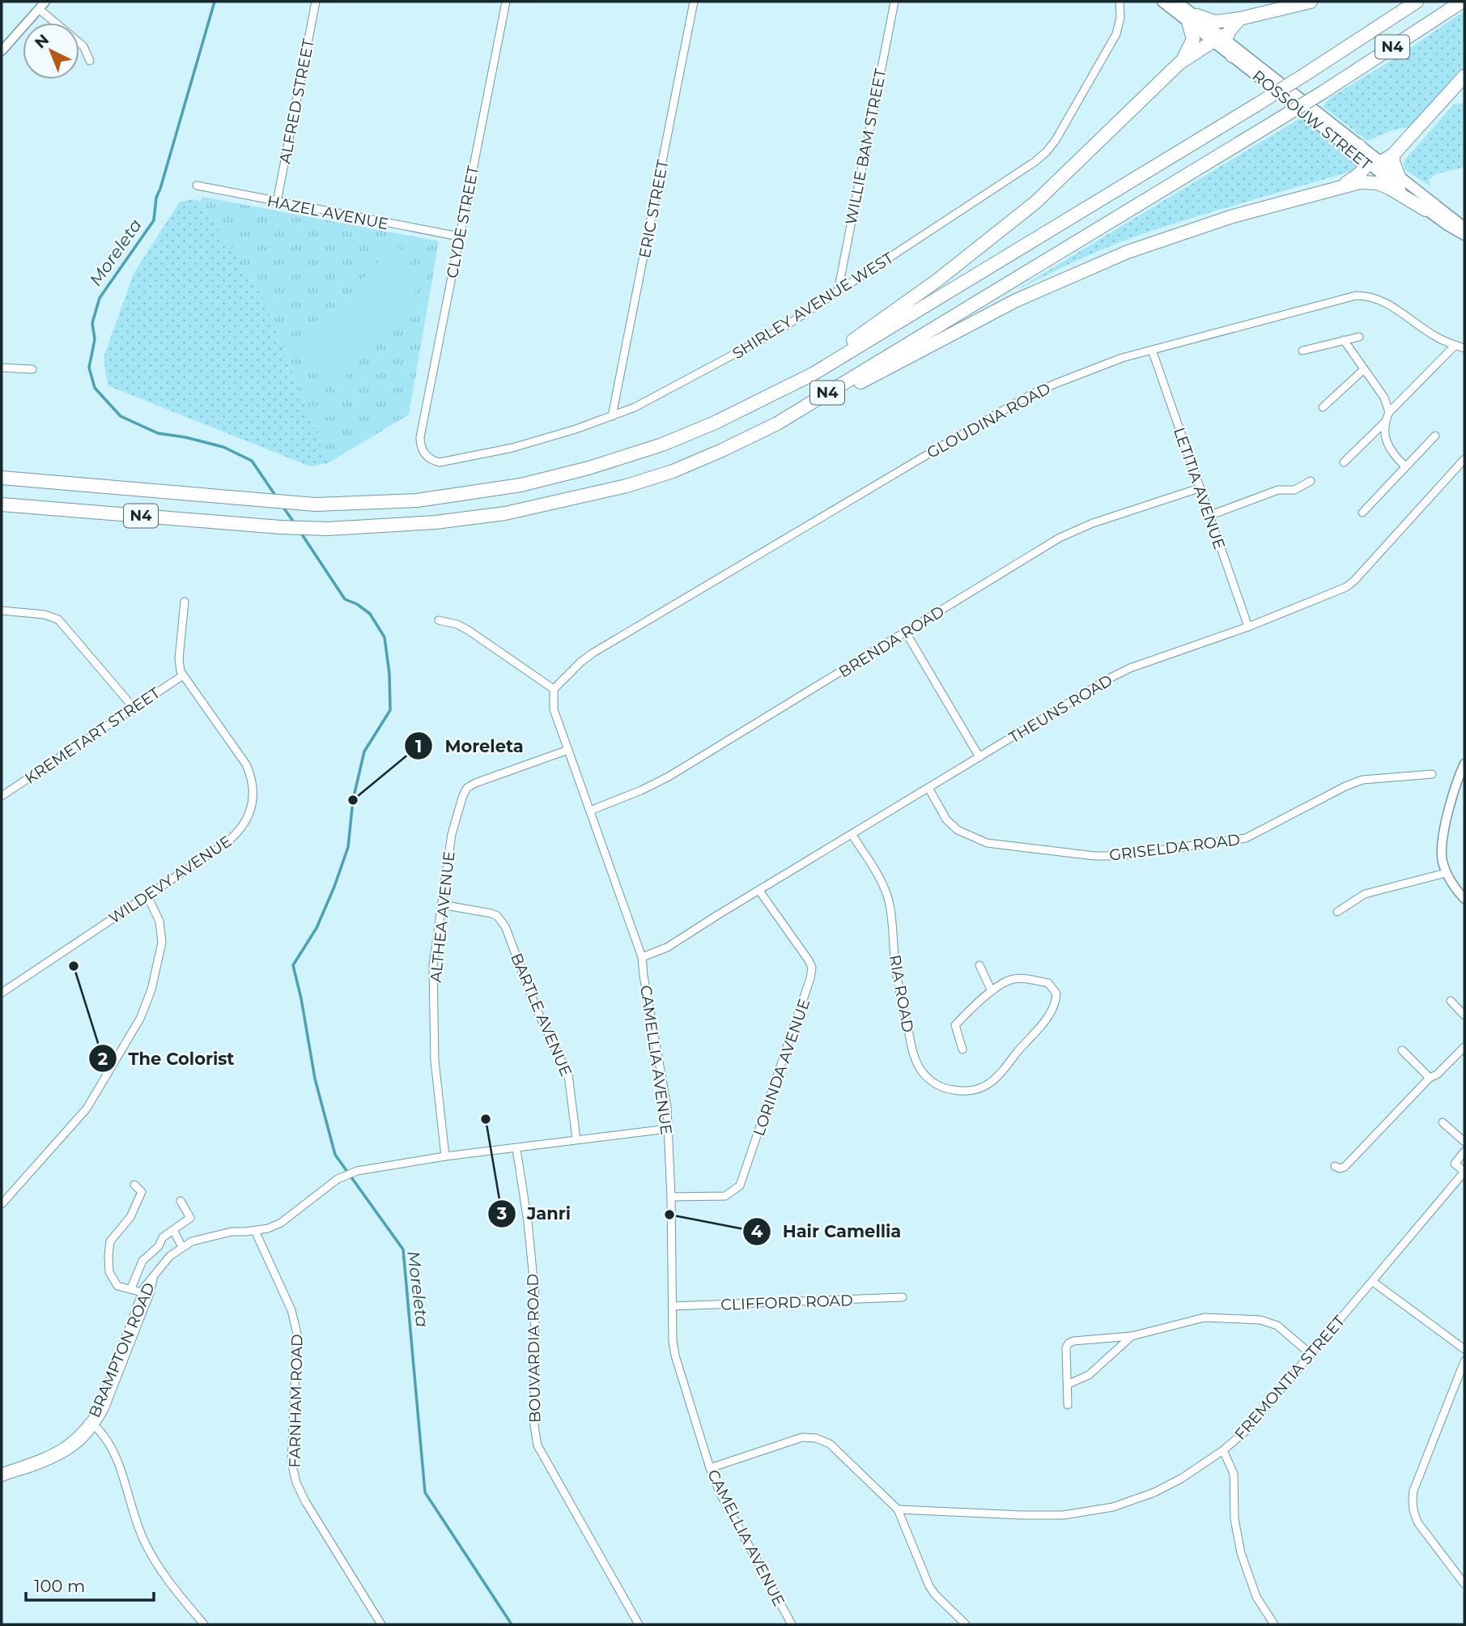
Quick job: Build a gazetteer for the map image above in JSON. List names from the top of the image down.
{
  "streets": {
    "highway": ["N4"],
    "main road": ["ROSSOUW STREET"],
    "street": [
      "ALFRED STREET",
      "WILLIE BAM STREET",
      "ERIC STREET",
      "HAZEL AVENUE",
      "CLYDE STREET",
      "SHIRLEY AVENUE WEST",
      "GLOUDINA ROAD",
      "LETITIA AVENUE",
      "BRENDA ROAD",
      "THEUNS ROAD",
      "KREMETART STREET",
      "GRISELDA ROAD",
      "WILDEVY AVENUE",
      "ALTHEA AVENUE",
      "RIA ROAD",
      "BARTLE AVENUE",
      "CAMELLIA AVENUE",
      "LORINDA AVENUE",
      "CLIFFORD ROAD",
      "BOUVARDIA ROAD",
      "BRAMPTON ROAD",
      "FREMONTIA STREET",
      "FARNHAM ROAD"
    ]
  },
  "crossings": [
    ["ALFRED STREET", "HAZEL AVENUE"],
    ["WILLIE BAM STREET", "SHIRLEY AVENUE WEST"],
    ["ERIC STREET", "SHIRLEY AVENUE WEST"],
    ["HAZEL AVENUE", "CLYDE STREET"],
    ["CLYDE STREET", "SHIRLEY AVENUE WEST"],
    ["GLOUDINA ROAD", "LETITIA AVENUE"],
    ["GLOUDINA ROAD", "CAMELLIA AVENUE"],
    ["LETITIA AVENUE", "BRENDA ROAD"],
    ["LETITIA AVENUE", "THEUNS ROAD"],
    ["BRENDA ROAD", "CAMELLIA AVENUE"],
    ["THEUNS ROAD", "GRISELDA ROAD"],
    ["THEUNS ROAD", "RIA ROAD"],
    ["THEUNS ROAD", "CAMELLIA AVENUE"],
    ["THEUNS ROAD", "LORINDA AVENUE"],
    ["KREMETART STREET", "WILDEVY AVENUE"],
    ["ALTHEA AVENUE", "BARTLE AVENUE"],
    ["ALTHEA AVENUE", "CAMELLIA AVENUE"],
    ["ALTHEA AVENUE", "BRAMPTON ROAD"],
    ["BARTLE AVENUE", "BRAMPTON ROAD"],
    ["CAMELLIA AVENUE", "LORINDA AVENUE"],
    ["CAMELLIA AVENUE", "CLIFFORD ROAD"],
    ["CAMELLIA AVENUE", "BRAMPTON ROAD"],
    ["BOUVARDIA ROAD", "BRAMPTON ROAD"],
    ["BRAMPTON ROAD", "FARNHAM ROAD"]
  ],
  "water": ["Moreleta"],
  "places": [
    "Moreleta",
    "The Colorist",
    "Janri",
    "Hair Camellia"
  ],
  "scale_bar": "100 m",
  "north": "top left"
}
